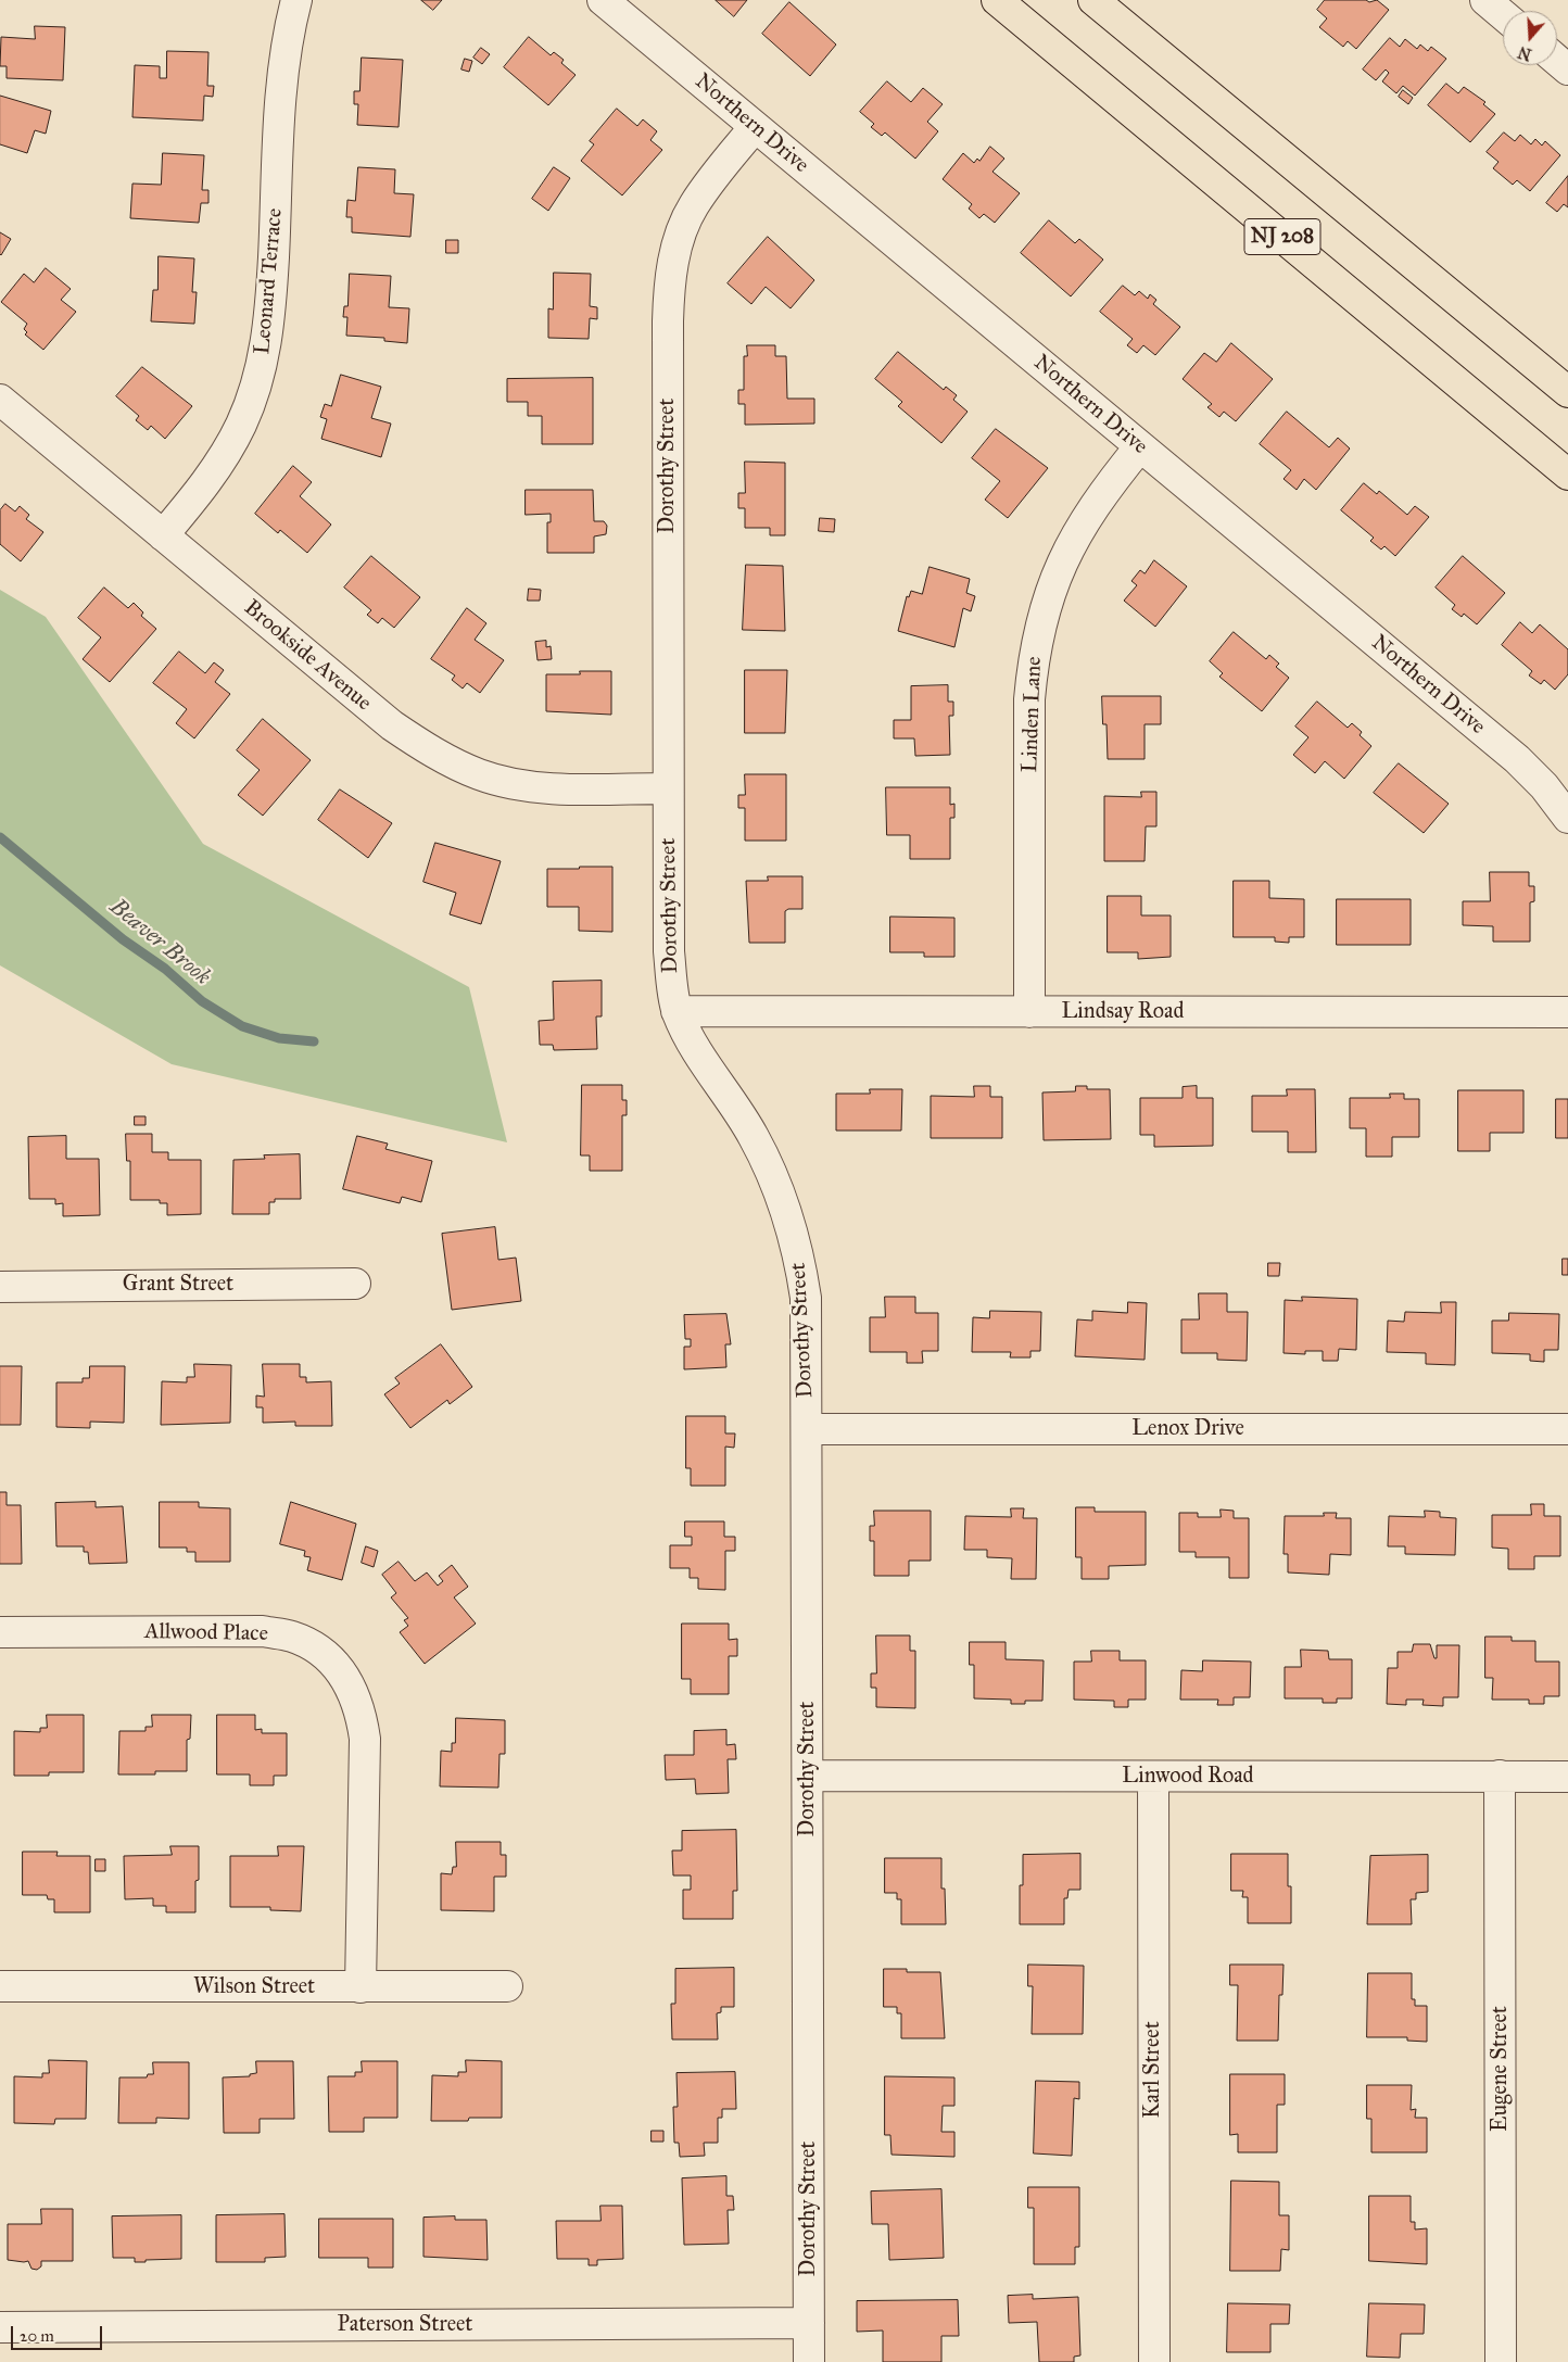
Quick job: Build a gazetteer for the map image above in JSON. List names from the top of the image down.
{
  "streets": {
    "highway": ["NJ 208"],
    "street": [
      "Northern Drive",
      "Leonard Terrace",
      "Dorothy Street",
      "Brookside Avenue",
      "Linden Lane",
      "Lindsay Road",
      "Grant Street",
      "Lenox Drive",
      "Allwood Place",
      "Linwood Road",
      "Wilson Street",
      "Eugene Street",
      "Karl Street",
      "Paterson Street"
    ]
  },
  "crossings": [
    ["Northern Drive", "Dorothy Street"],
    ["Northern Drive", "Linden Lane"],
    ["Leonard Terrace", "Brookside Avenue"],
    ["Dorothy Street", "Brookside Avenue"],
    ["Dorothy Street", "Lindsay Road"],
    ["Dorothy Street", "Lenox Drive"],
    ["Dorothy Street", "Linwood Road"],
    ["Dorothy Street", "Paterson Street"],
    ["Linden Lane", "Lindsay Road"],
    ["Allwood Place", "Wilson Street"],
    ["Linwood Road", "Eugene Street"],
    ["Linwood Road", "Karl Street"]
  ],
  "water": ["Beaver Brook"],
  "scale_bar": "20 m",
  "north": "bottom"
}
